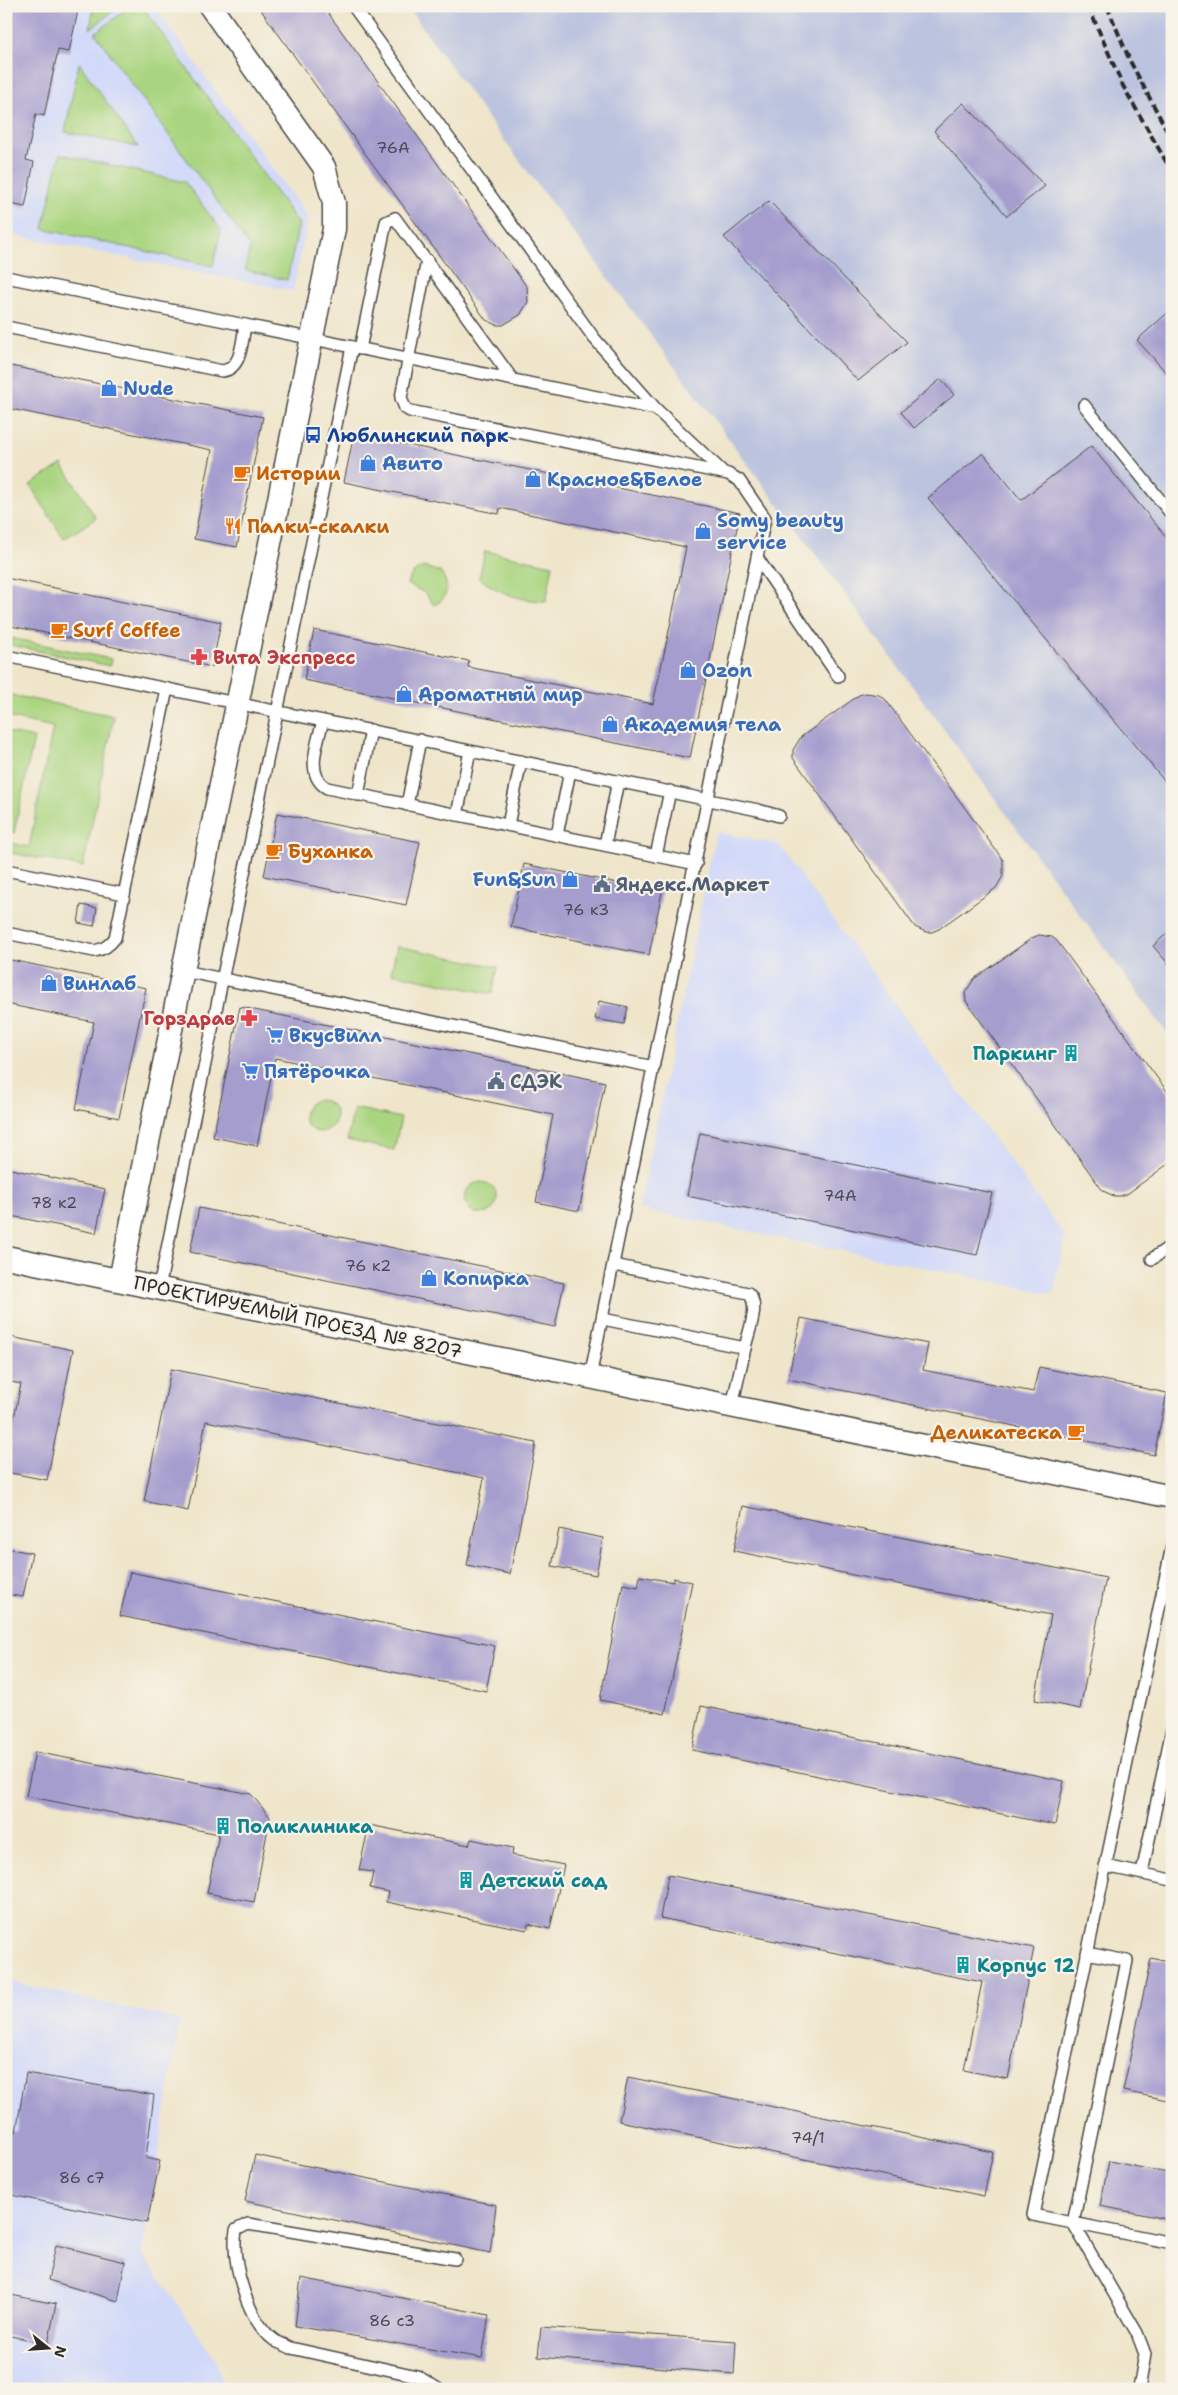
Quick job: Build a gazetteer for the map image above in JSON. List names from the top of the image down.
{
  "streets": {
    "street": ["ПРОЕКТИРУЕМЫЙ ПРОЕЗД № 8207"]
  },
  "places": {
    "shop": [
      "Nude",
      "Авито",
      "Красное&Белое",
      "Somy beauty service",
      "Ozon",
      "Ароматный мир",
      "Академия тела",
      "Fun&Sun",
      "Винлаб",
      "Копирка"
    ],
    "bus stop": ["Люблинский парк"],
    "cafe": [
      "Истории",
      "Surf Coffee",
      "Буханка",
      "Деликатеска"
    ],
    "restaurant": ["Палки-скалки"],
    "pharmacy": ["Вита Экспресс", "Горздрав"],
    "public building": ["Яндекс.Маркет", "СДЭК"],
    "supermarket": ["ВкусВилл", "Пятёрочка"],
    "building": [
      "Паркинг",
      "Поликлиника",
      "Детский сад",
      "Корпус 12"
    ]
  },
  "house_numbers": [
    "76А",
    "76 к3",
    "74А",
    "78 к2",
    "76 к2",
    "74/1",
    "86 с7",
    "86 с3"
  ],
  "north": "right"
}
